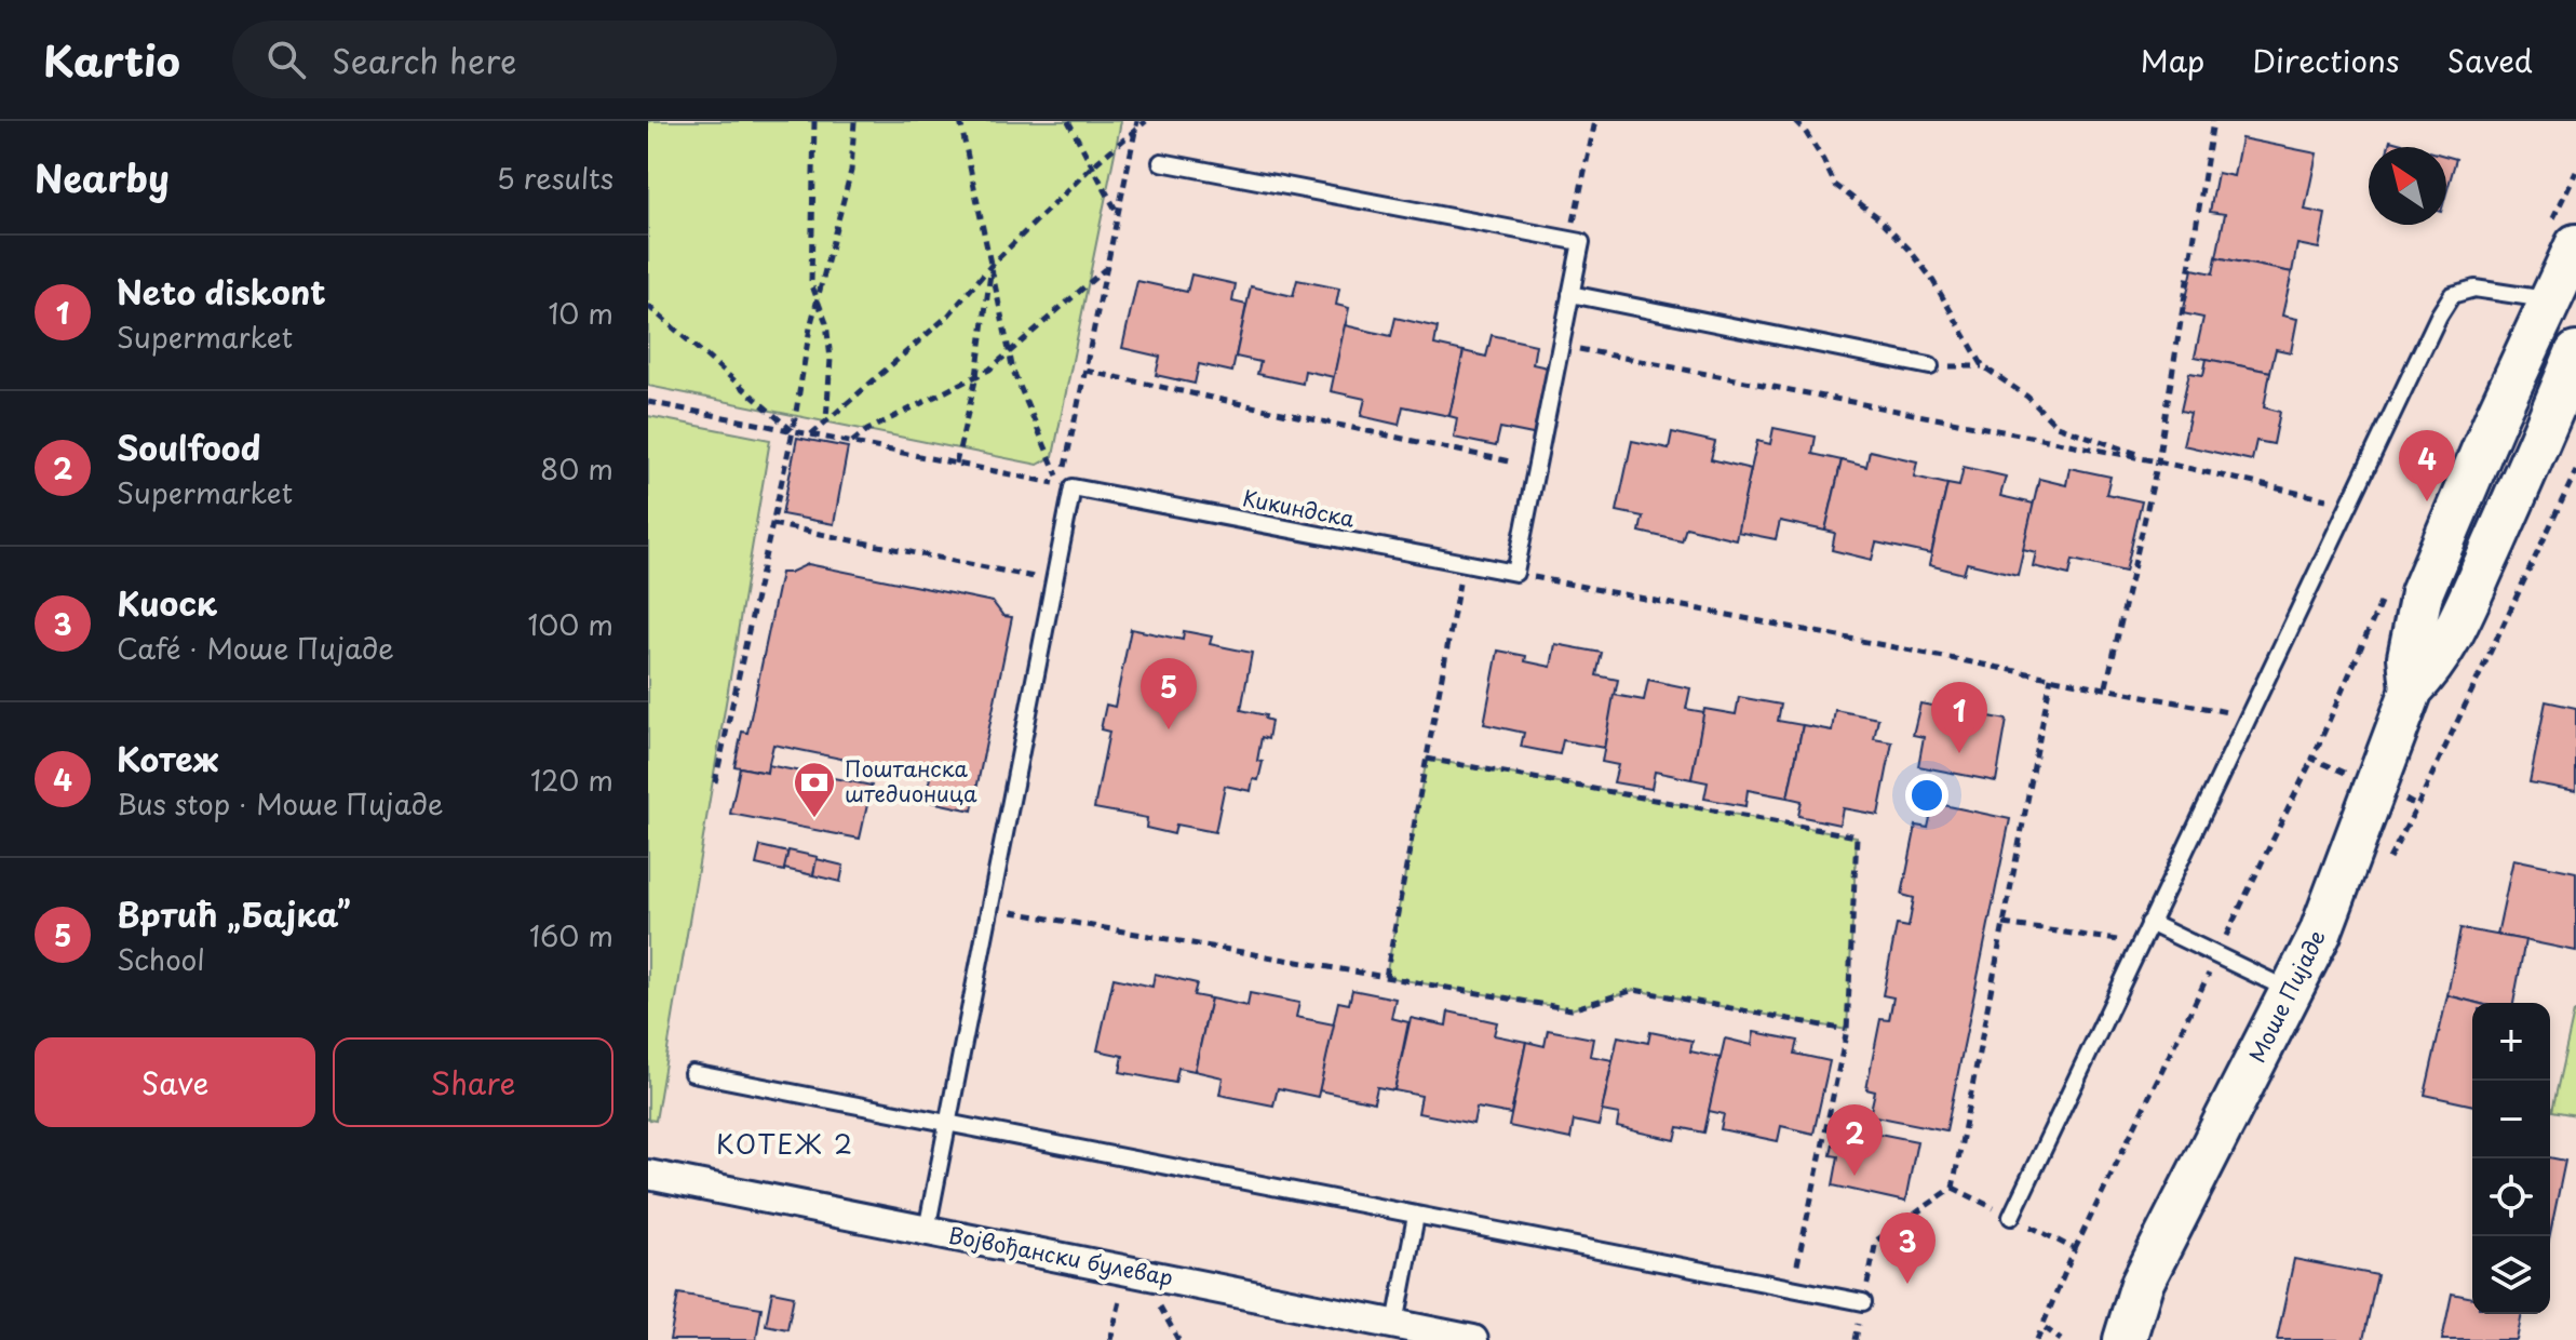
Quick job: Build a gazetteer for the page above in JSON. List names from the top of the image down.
{
  "streets": {
    "main road": ["Моше Пијаде"],
    "street": ["Војвођански булевар"],
    "lane": ["Кикиндска"]
  },
  "districts": ["КОТЕЖ 2"],
  "places": {
    "bank": ["Поштанска штедионица"]
  },
  "north": "top left",
  "page": {
    "header": "Kartio",
    "search": "Search here",
    "nav": ["Map", "Directions", "Saved"],
    "heading": ["Nearby", "5 results"],
    "list": [
      {
        "mark": "1",
        "name": "Neto diskont",
        "note": "Supermarket",
        "value": "10 m"
      },
      {
        "mark": "2",
        "name": "Soulfood",
        "note": "Supermarket",
        "value": "80 m"
      },
      {
        "mark": "3",
        "name": "Киоск",
        "note": "Café · Моше Пијаде",
        "value": "100 m"
      },
      {
        "mark": "4",
        "name": "Котеж",
        "note": "Bus stop · Моше Пијаде",
        "value": "120 m"
      },
      {
        "mark": "5",
        "name": "Вртић „Бајка”",
        "note": "School",
        "value": "160 m"
      }
    ],
    "pins": [
      "4",
      "5",
      "1",
      "2",
      "3"
    ],
    "map_buttons": ["+", "−"],
    "buttons": ["Save", "Share"]
  }
}
